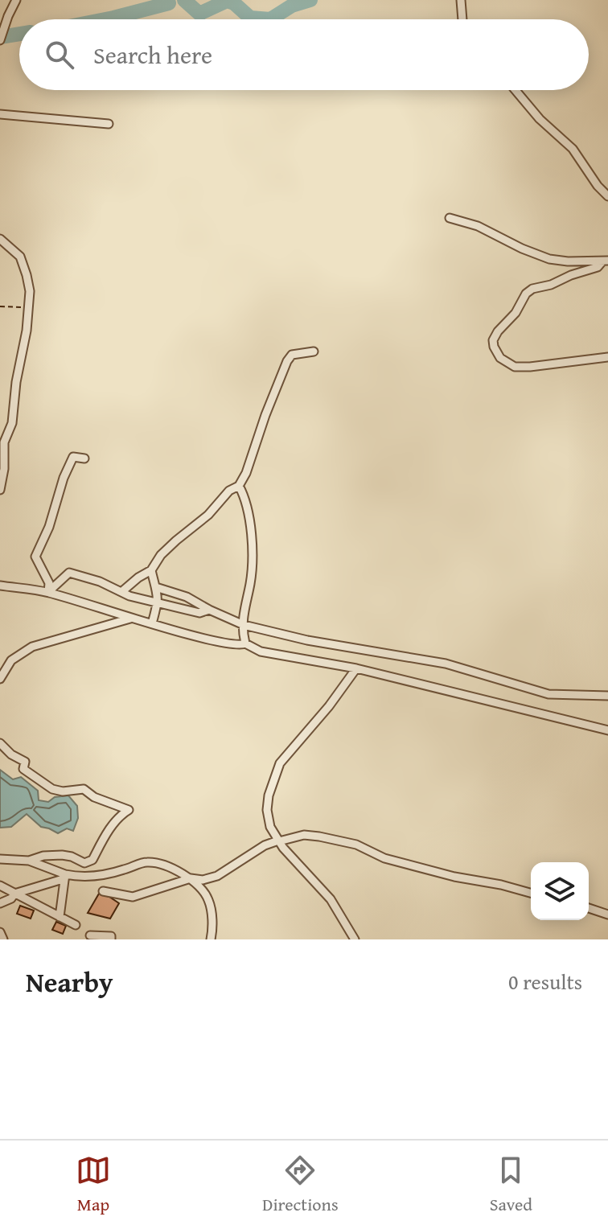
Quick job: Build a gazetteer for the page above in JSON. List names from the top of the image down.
{
  "page": {
    "search": "Search here",
    "heading": ["Nearby", "0 results"],
    "nav": ["Map", "Directions", "Saved"]
  }
}
